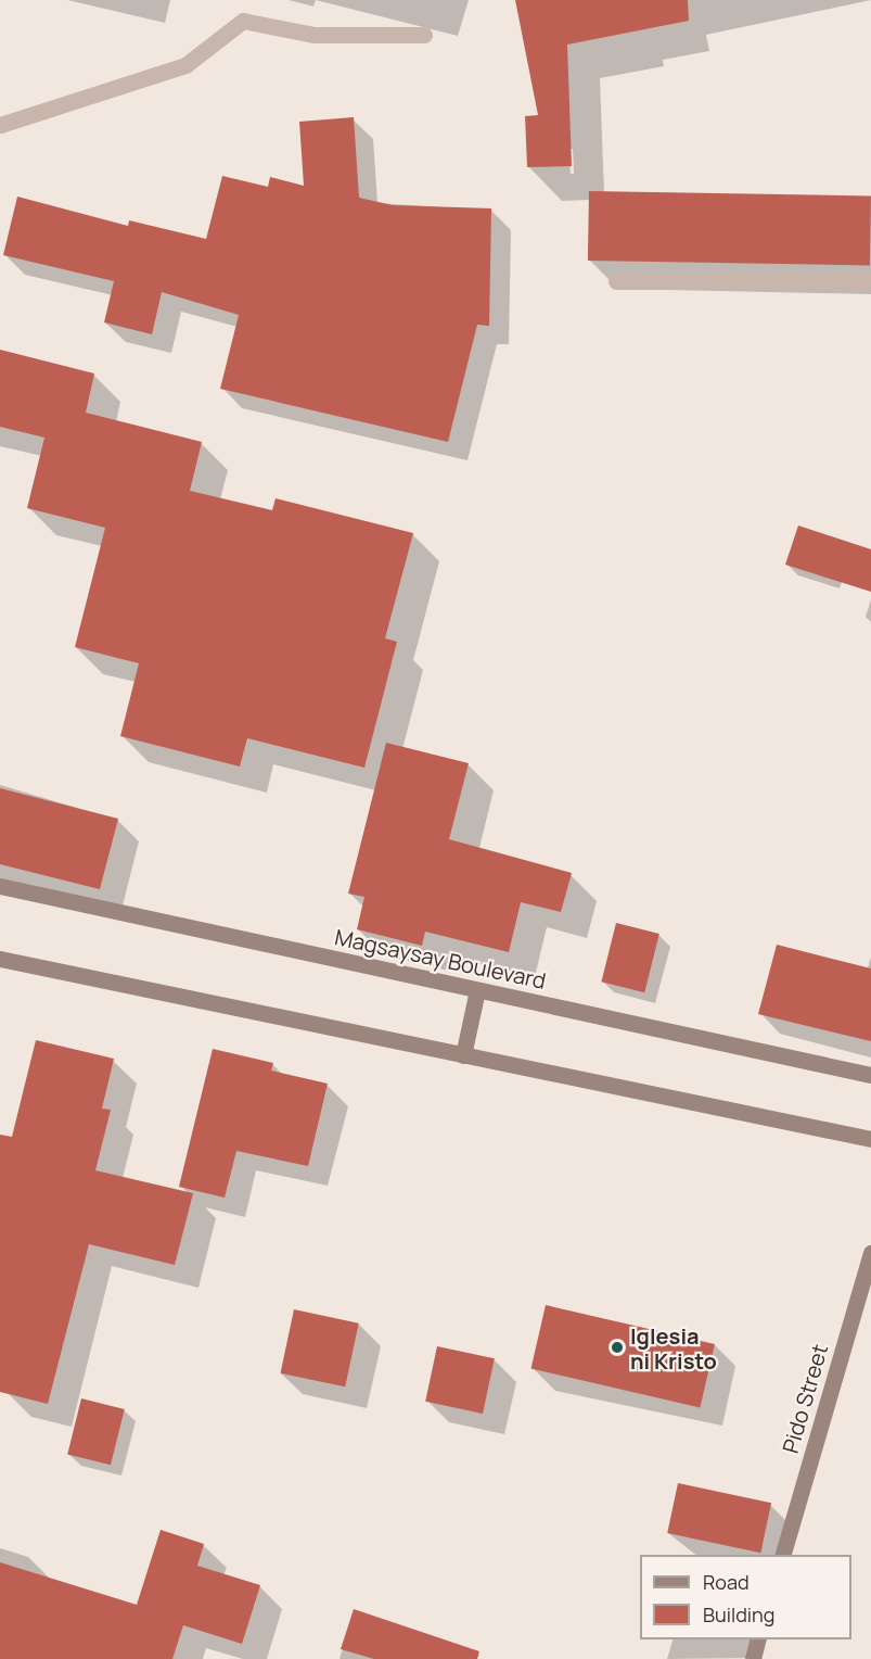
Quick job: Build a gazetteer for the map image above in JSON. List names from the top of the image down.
{
  "streets": {
    "street": ["Magsaysay Boulevard", "Pido Street"]
  },
  "places": ["Iglesia ni Kristo"],
  "legend": ["Road", "Building"]
}
